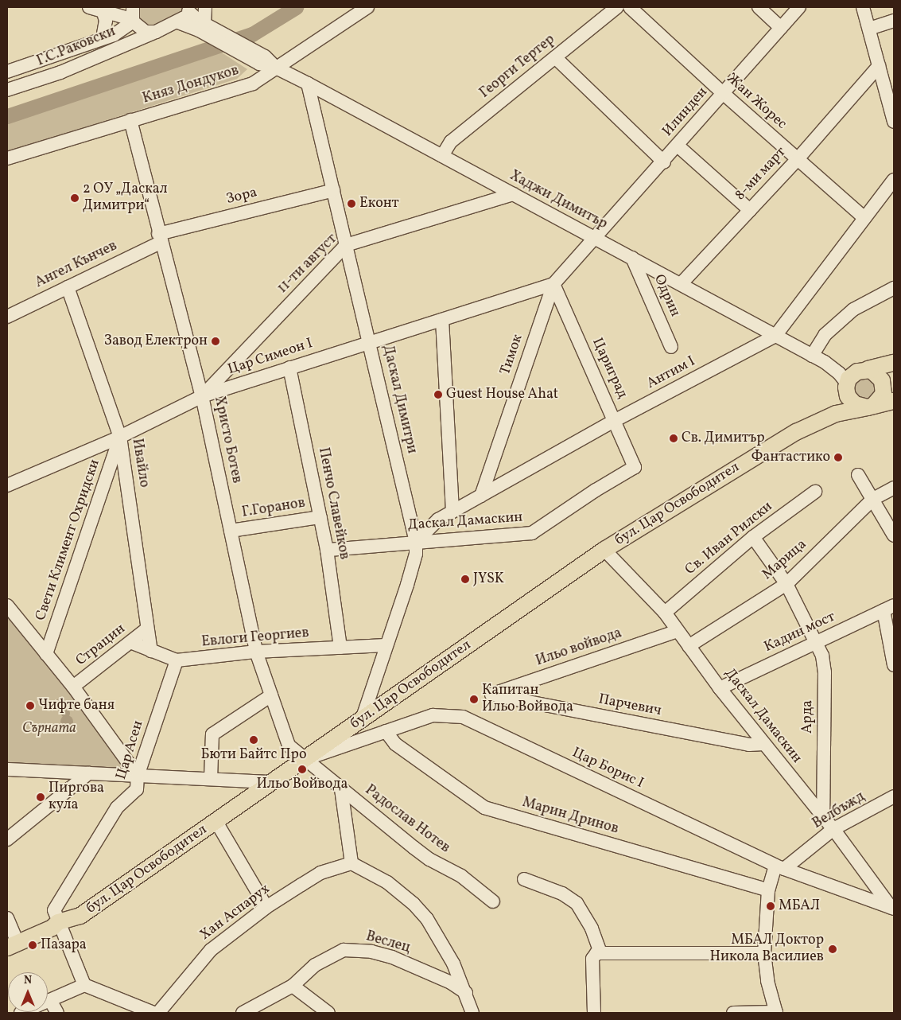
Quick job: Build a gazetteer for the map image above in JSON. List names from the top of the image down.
{
  "streets": {
    "main road": ["бул. Цар Освободител"],
    "street": [
      "Г.С.Раковски",
      "Георги Тертер",
      "Княз Дондуков",
      "Жан Жорес",
      "Илинден",
      "8-ми март",
      "Зора",
      "Хаджи Димитър",
      "11-ти август",
      "Ангел Кънчев",
      "Одрин",
      "Тимок",
      "Цар Симеон I",
      "Цариград",
      "Антим I",
      "Даскал Димитри",
      "Христо Ботев",
      "Ивайло",
      "Пенчо Славейков",
      "Г.Горанов",
      "Даскал Дамаскин",
      "Св. Иван Рилски",
      "Свети Климент Охридски",
      "Марица",
      "Кадин мост",
      "Евлоги Георгиев",
      "Страцин",
      "Ильо войвода",
      "Парчевич",
      "Арда",
      "Цар Асен",
      "Цар Борис I",
      "Велбъжд",
      "Марин Дринов",
      "Радослав Нотев",
      "Хан Аспарух",
      "Веслец"
    ]
  },
  "crossings": [
    ["Георги Тертер", "Хаджи Димитър"],
    ["Княз Дондуков", "Хаджи Димитър"],
    ["Княз Дондуков", "Христо Ботев"],
    ["Жан Жорес", "Илинден"],
    ["Жан Жорес", "8-ми март"],
    ["Жан Жорес", "Антим I"],
    ["Илинден", "Хаджи Димитър"],
    ["Илинден", "Тимок"],
    ["8-ми март", "Хаджи Димитър"],
    ["Зора", "Ангел Кънчев"],
    ["Зора", "Даскал Димитри"],
    ["Зора", "Христо Ботев"],
    ["Хаджи Димитър", "11-ти август"],
    ["Хаджи Димитър", "Одрин"],
    ["Хаджи Димитър", "Тимок"],
    ["Хаджи Димитър", "Антим I"],
    ["Хаджи Димитър", "Даскал Димитри"],
    ["11-ти август", "Цар Симеон I"],
    ["11-ти август", "Даскал Димитри"],
    ["11-ти август", "Христо Ботев"],
    ["Ангел Кънчев", "Христо Ботев"],
    ["Ангел Кънчев", "Ивайло"],
    ["Тимок", "Цар Симеон I"],
    ["Тимок", "Цариград"],
    ["Тимок", "Антим I"],
    ["Цар Симеон I", "Цариград"],
    ["Цар Симеон I", "Даскал Димитри"],
    ["Цар Симеон I", "Христо Ботев"],
    ["Цар Симеон I", "Ивайло"],
    ["Цар Симеон I", "Пенчо Славейков"],
    ["Цар Симеон I", "Свети Климент Охридски"],
    ["Цариград", "Антим I"],
    ["Цариград", "Даскал Дамаскин"],
    ["Антим I", "Даскал Димитри"],
    ["Антим I", "Даскал Дамаскин"],
    ["Даскал Димитри", "бул. Цар Освободител"],
    ["Даскал Димитри", "Даскал Дамаскин"],
    ["Даскал Димитри", "Евлоги Георгиев"],
    ["Христо Ботев", "бул. Цар Освободител"],
    ["Христо Ботев", "Г.Горанов"],
    ["Христо Ботев", "Евлоги Георгиев"],
    ["Христо Ботев", "Цар Борис I"],
    ["Христо Ботев", "Радослав Нотев"],
    ["Ивайло", "Свети Климент Охридски"],
    ["Ивайло", "Евлоги Георгиев"],
    ["Ивайло", "Страцин"],
    ["Пенчо Славейков", "Г.Горанов"],
    ["Пенчо Славейков", "Даскал Дамаскин"],
    ["Пенчо Славейков", "Евлоги Георгиев"],
    ["бул. Цар Освободител", "Даскал Дамаскин"],
    ["бул. Цар Освободител", "Цар Асен"],
    ["бул. Цар Освободител", "Цар Борис I"],
    ["бул. Цар Освободител", "Радослав Нотев"],
    ["Даскал Дамаскин", "Св. Иван Рилски"],
    ["Даскал Дамаскин", "Марица"],
    ["Даскал Дамаскин", "Кадин мост"],
    ["Даскал Дамаскин", "Ильо войвода"],
    ["Даскал Дамаскин", "Парчевич"],
    ["Даскал Дамаскин", "Арда"],
    ["Даскал Дамаскин", "Цар Борис I"],
    ["Даскал Дамаскин", "Велбъжд"],
    ["Св. Иван Рилски", "Арда"],
    ["Марица", "Арда"],
    ["Кадин мост", "Арда"],
    ["Евлоги Георгиев", "Страцин"],
    ["Евлоги Георгиев", "Цар Асен"],
    ["Ильо войвода", "Парчевич"],
    ["Цар Борис I", "Велбъжд"],
    ["Цар Борис I", "Марин Дринов"],
    ["Цар Борис I", "Радослав Нотев"]
  ],
  "parks": ["Сърната"],
  "places": [
    "2 ОУ „Даскал Димитри“",
    "Еконт",
    "Завод Електрон",
    "Guest House Ahat",
    "Св. Димитър",
    "Фантастико",
    "JYSK",
    "Капитан Ильо Войвода",
    "Чифте баня",
    "Бюти Байтс Про",
    "Ильо Войвода",
    "Пиргова кула",
    "МБАЛ",
    "Пазара",
    "МБАЛ Доктор Никола Василиев"
  ],
  "north": "top"
}
